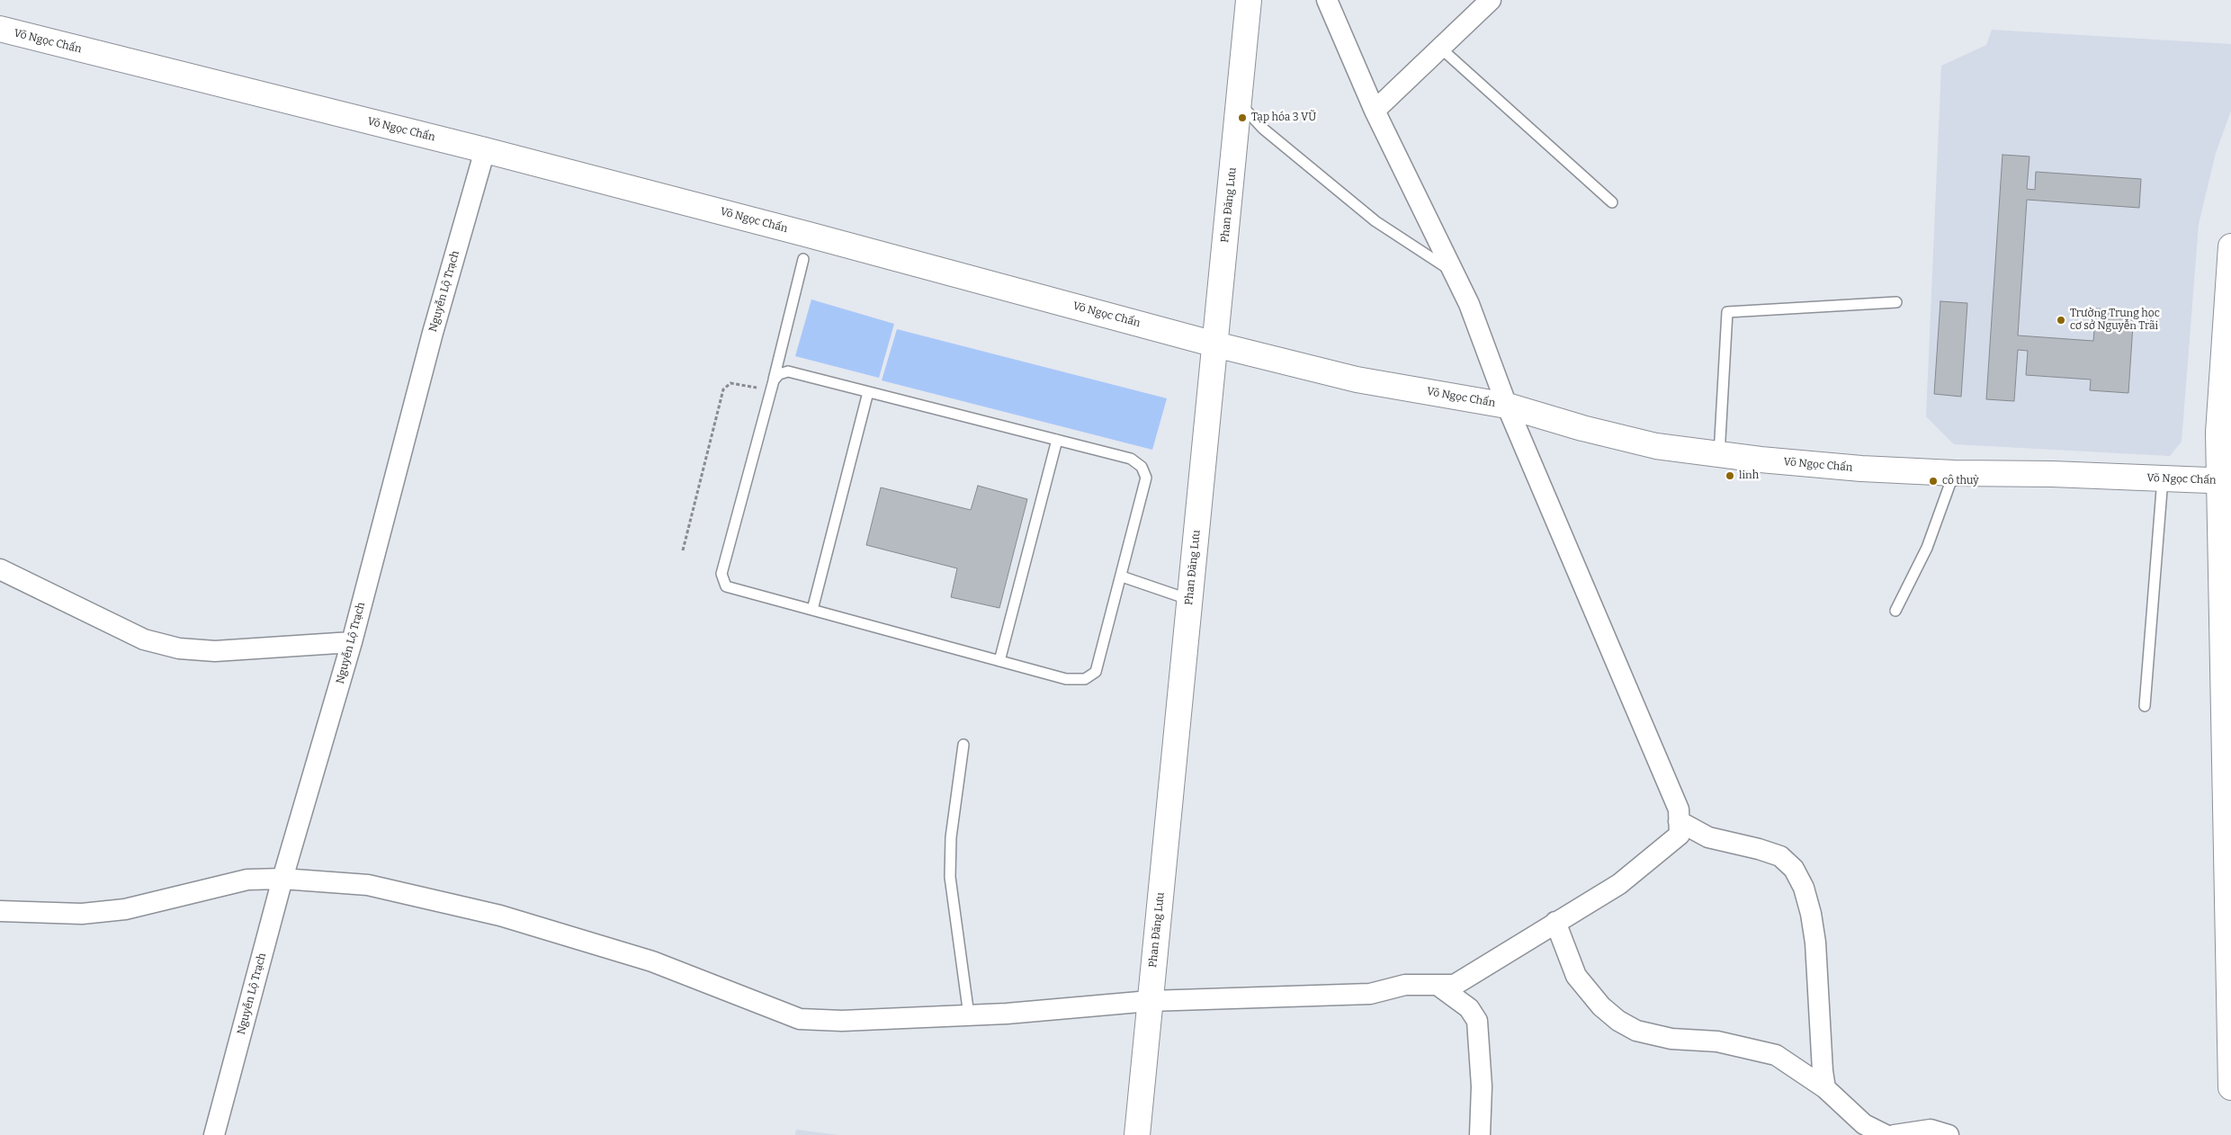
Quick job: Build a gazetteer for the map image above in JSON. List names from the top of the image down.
{
  "streets": {
    "street": ["Võ Ngọc Chấn", "Phan Đăng Lưu", "Nguyễn Lộ Trạch"]
  },
  "crossings": [
    ["Võ Ngọc Chấn", "Phan Đăng Lưu"],
    ["Võ Ngọc Chấn", "Nguyễn Lộ Trạch"]
  ],
  "places": [
    "Tạp hóa 3 VŨ",
    "Trường Trung học cơ sở Nguyễn Trãi",
    "linh",
    "cô thuỳ"
  ]
}
